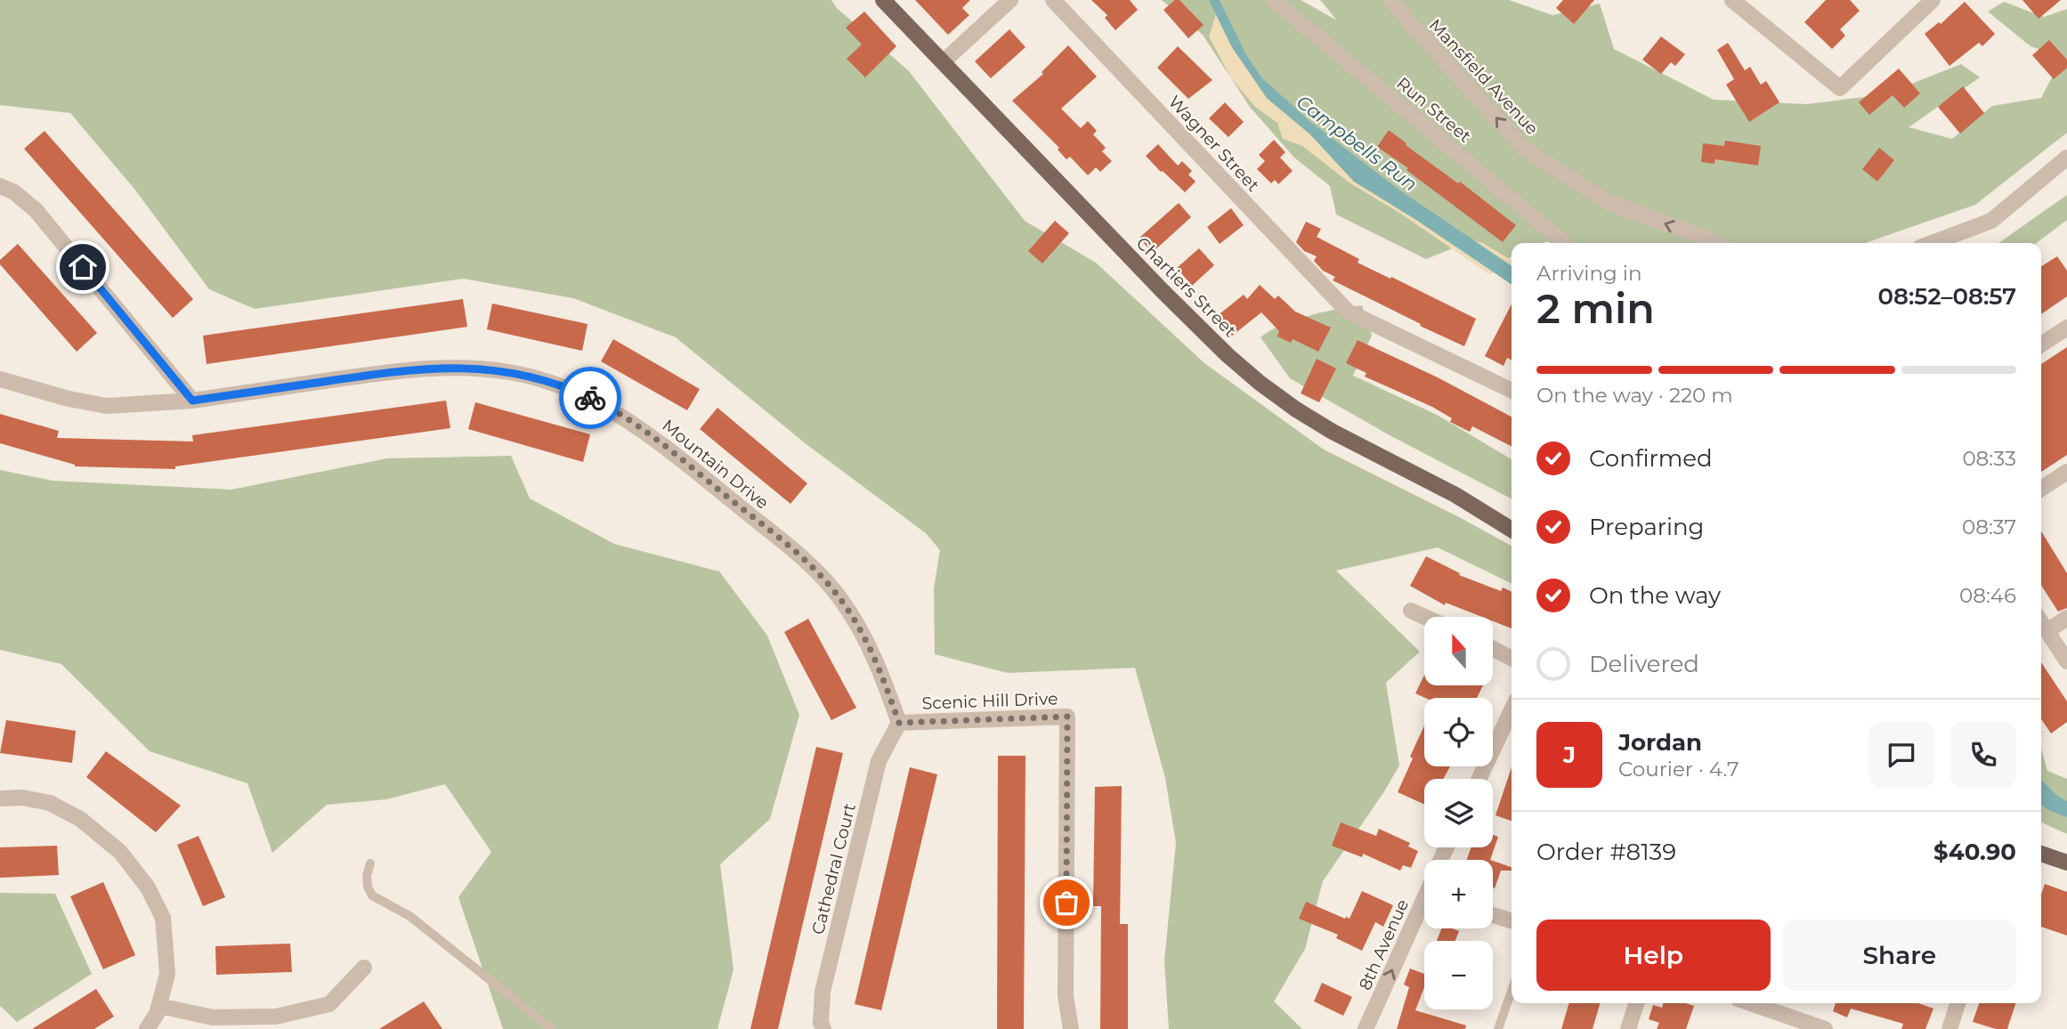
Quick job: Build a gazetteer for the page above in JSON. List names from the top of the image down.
{
  "streets": {
    "main road": ["Chartiers Street"],
    "street": [
      "Mansfield Avenue",
      "Run Street",
      "Wagner Street",
      "Mountain Drive",
      "Scenic Hill Drive",
      "Cathedral Court",
      "8th Avenue"
    ]
  },
  "crossings": [
    ["Mountain Drive", "Scenic Hill Drive"],
    ["Mountain Drive", "Cathedral Court"],
    ["Scenic Hill Drive", "Cathedral Court"]
  ],
  "one_way": ["Mansfield Avenue", "8th Avenue"],
  "water": ["Campbells Run"],
  "north": "top",
  "page": {
    "heading": ["2 min", "Arriving in", "08:52–08:57"],
    "panel": [
      "Jordan",
      "Courier · 4.7",
      "Order #8139",
      "$40.90"
    ],
    "bar": "On the way · 220 m",
    "list": [
      ["Confirmed", "08:33"],
      ["Preparing", "08:37"],
      ["On the way", "08:46"],
      "Delivered"
    ],
    "map_buttons": ["+", "−"],
    "round": "J",
    "buttons": ["Help", "Share"]
  }
}
